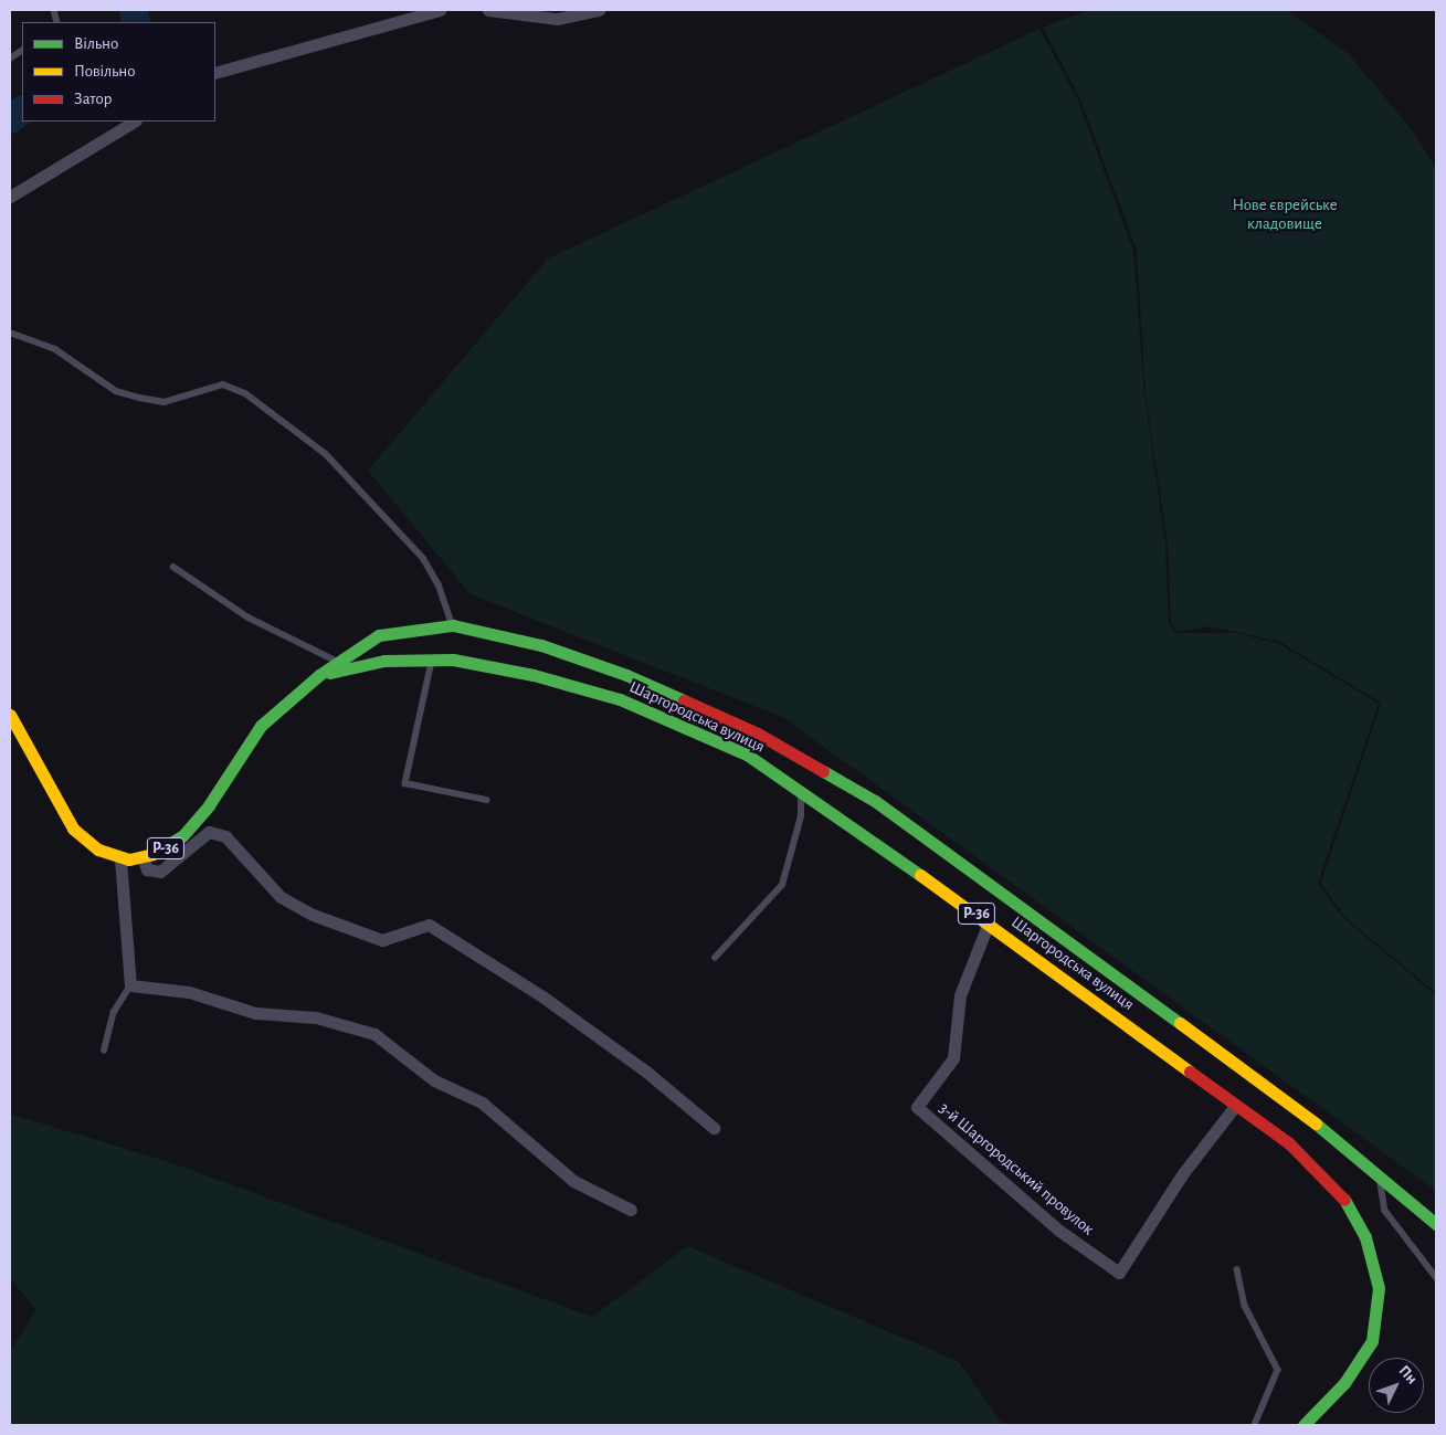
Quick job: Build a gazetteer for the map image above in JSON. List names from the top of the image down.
{
  "streets": {
    "main road": ["Шаргородська вулиця", "Р-36"],
    "street": ["3-й Шаргородський провулок"]
  },
  "crossings": [
    ["Шаргородська вулиця", "3-й Шаргородський провулок"]
  ],
  "parks": ["Нове єврейське кладовище"],
  "legend": ["Вільно", "Повільно", "Затор"],
  "north": "top right"
}
